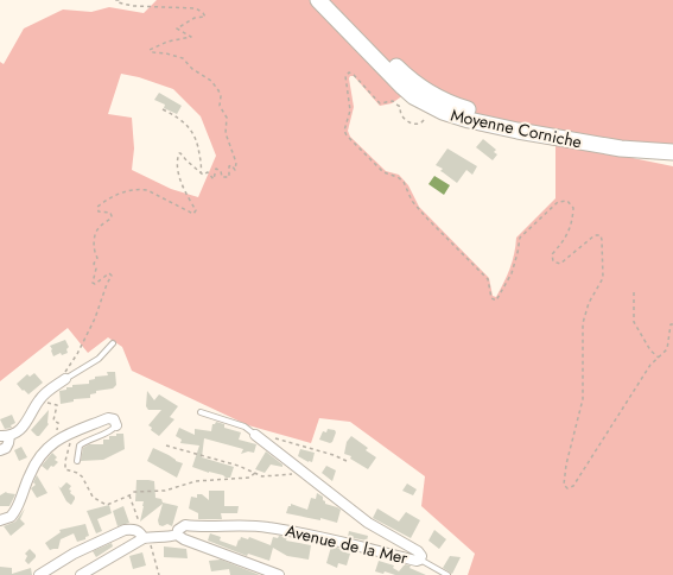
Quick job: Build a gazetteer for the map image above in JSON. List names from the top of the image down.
{
  "streets": {
    "main road": ["Moyenne Corniche"],
    "street": ["Avenue de la Mer"]
  }
}
